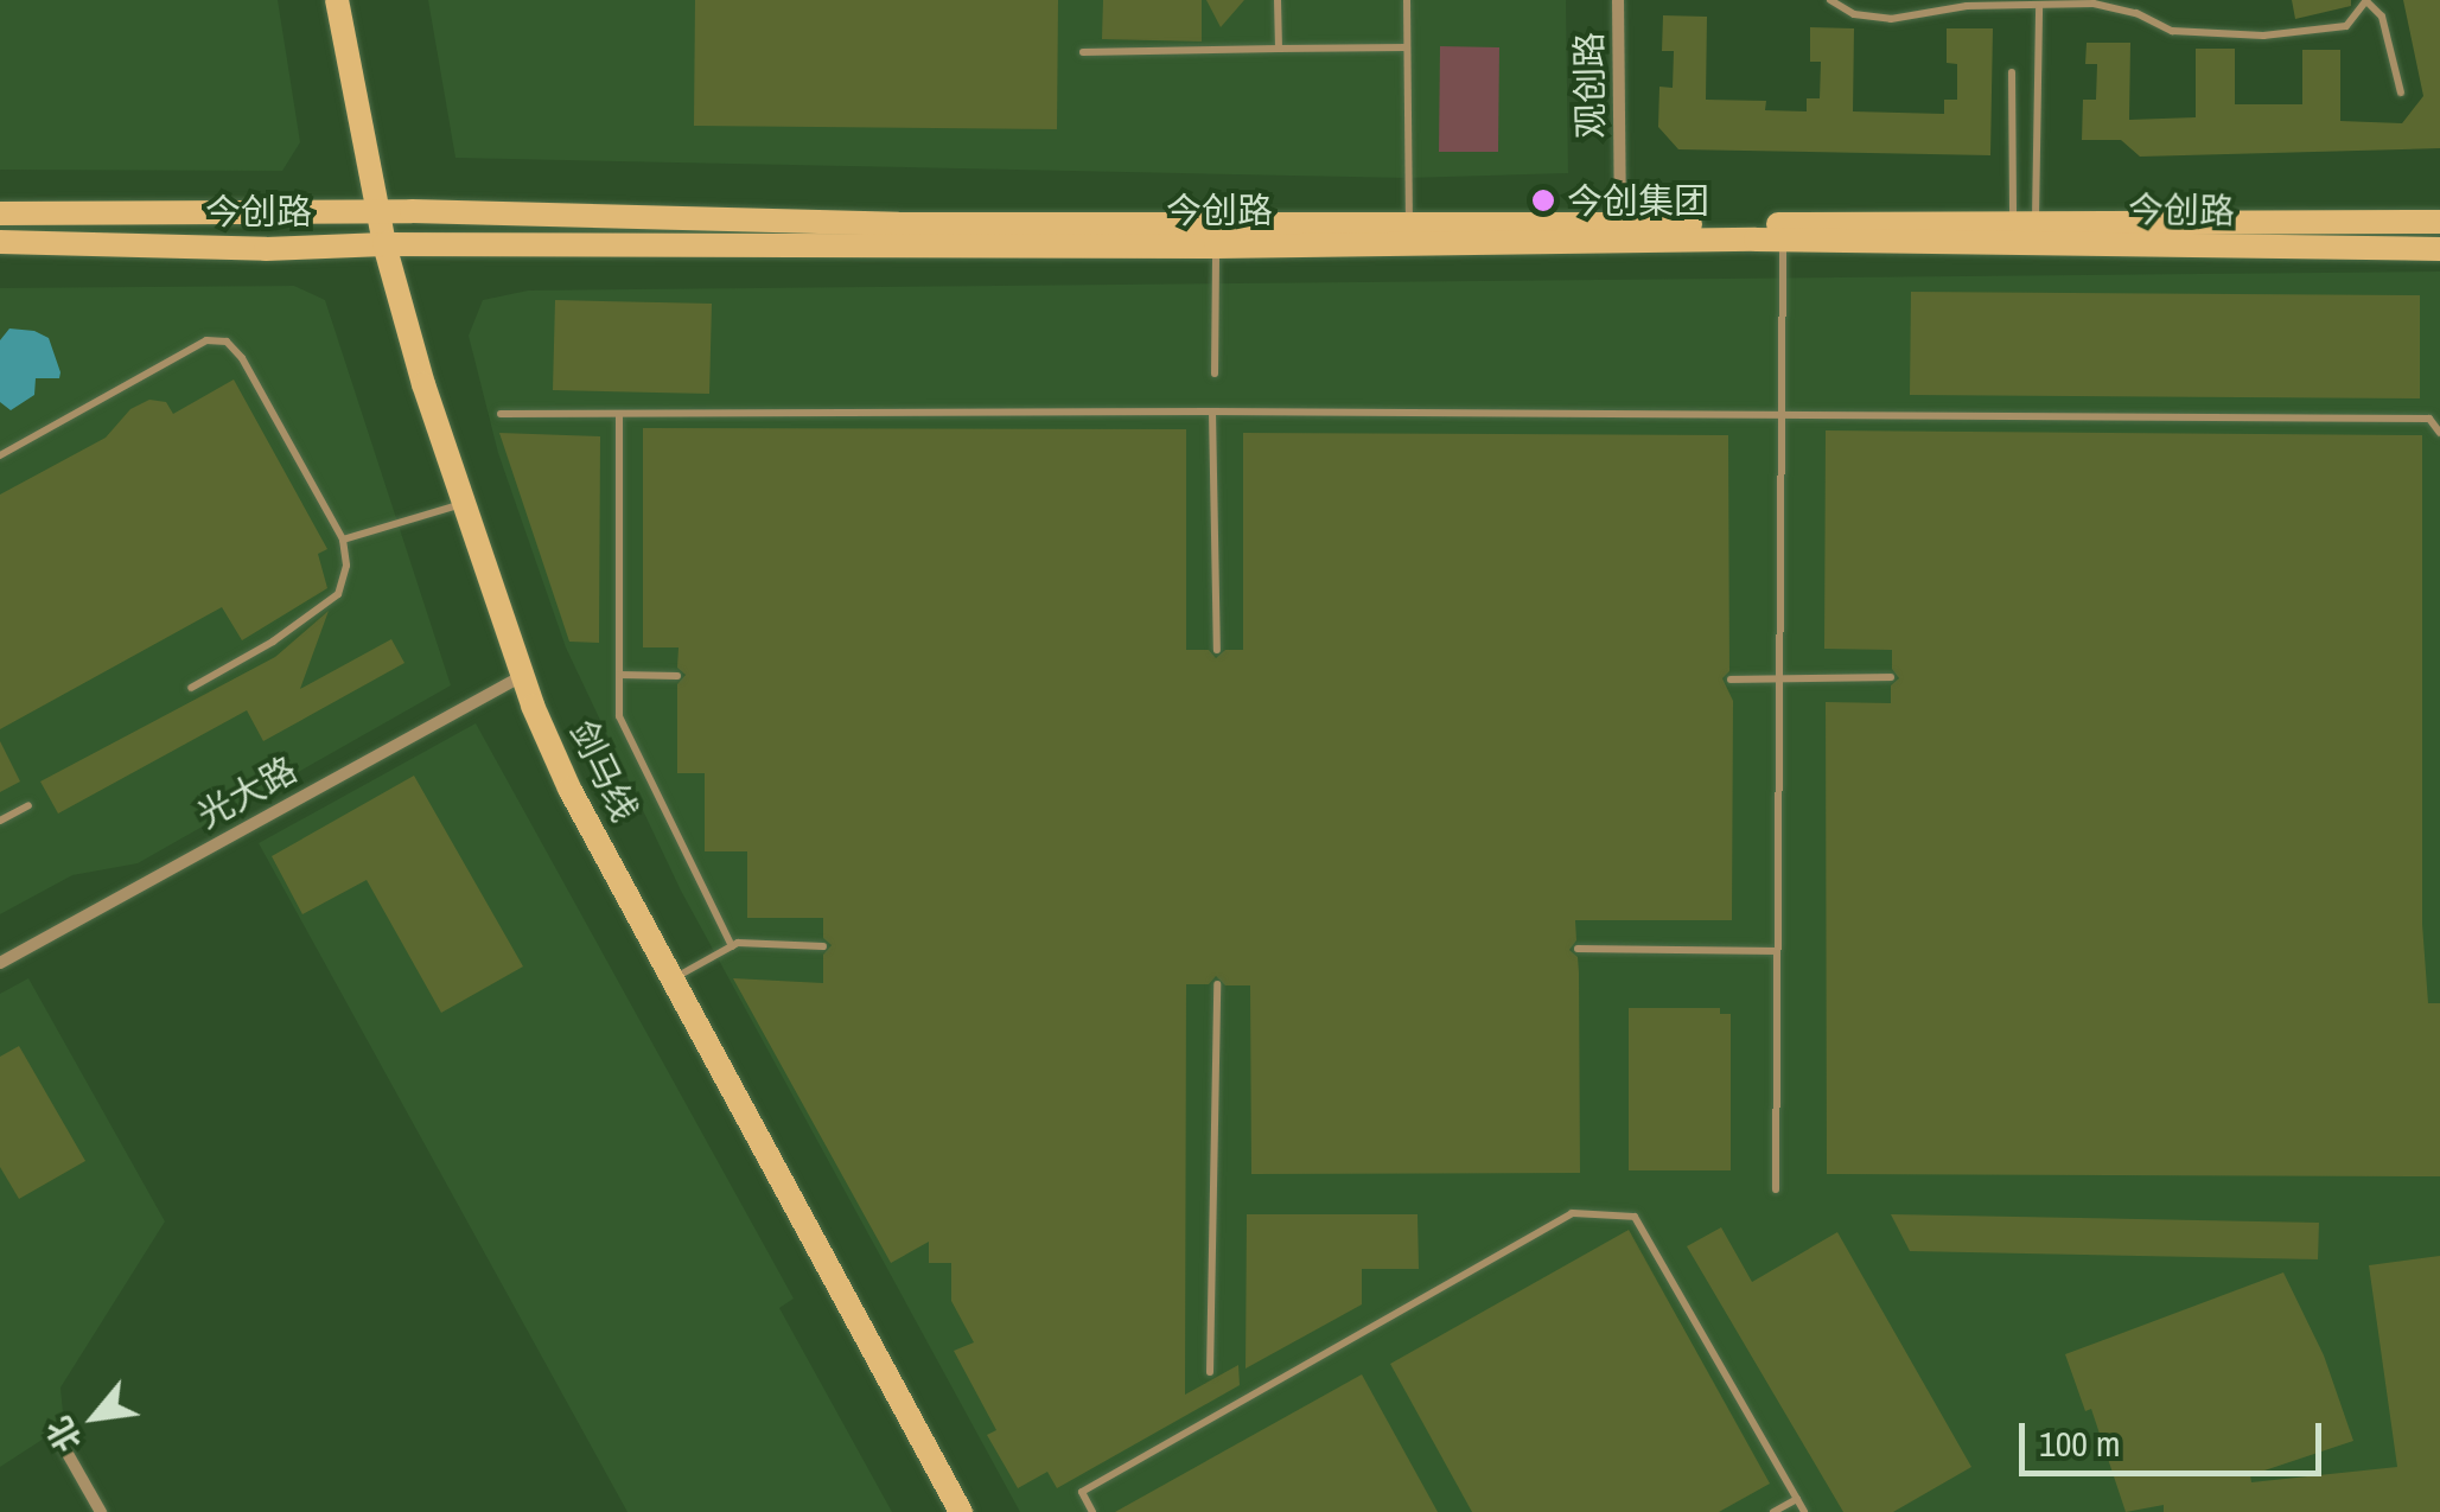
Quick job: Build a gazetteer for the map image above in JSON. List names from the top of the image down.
{
  "streets": {
    "main road": ["今创路", "剑马线"],
    "street": ["观创路", "光大路"]
  },
  "crossings": [
    ["观创路", "今创路"],
    ["今创路", "剑马线"],
    ["剑马线", "光大路"]
  ],
  "places": ["今创集团"],
  "scale_bar": "100 m",
  "north": "bottom left"
}
